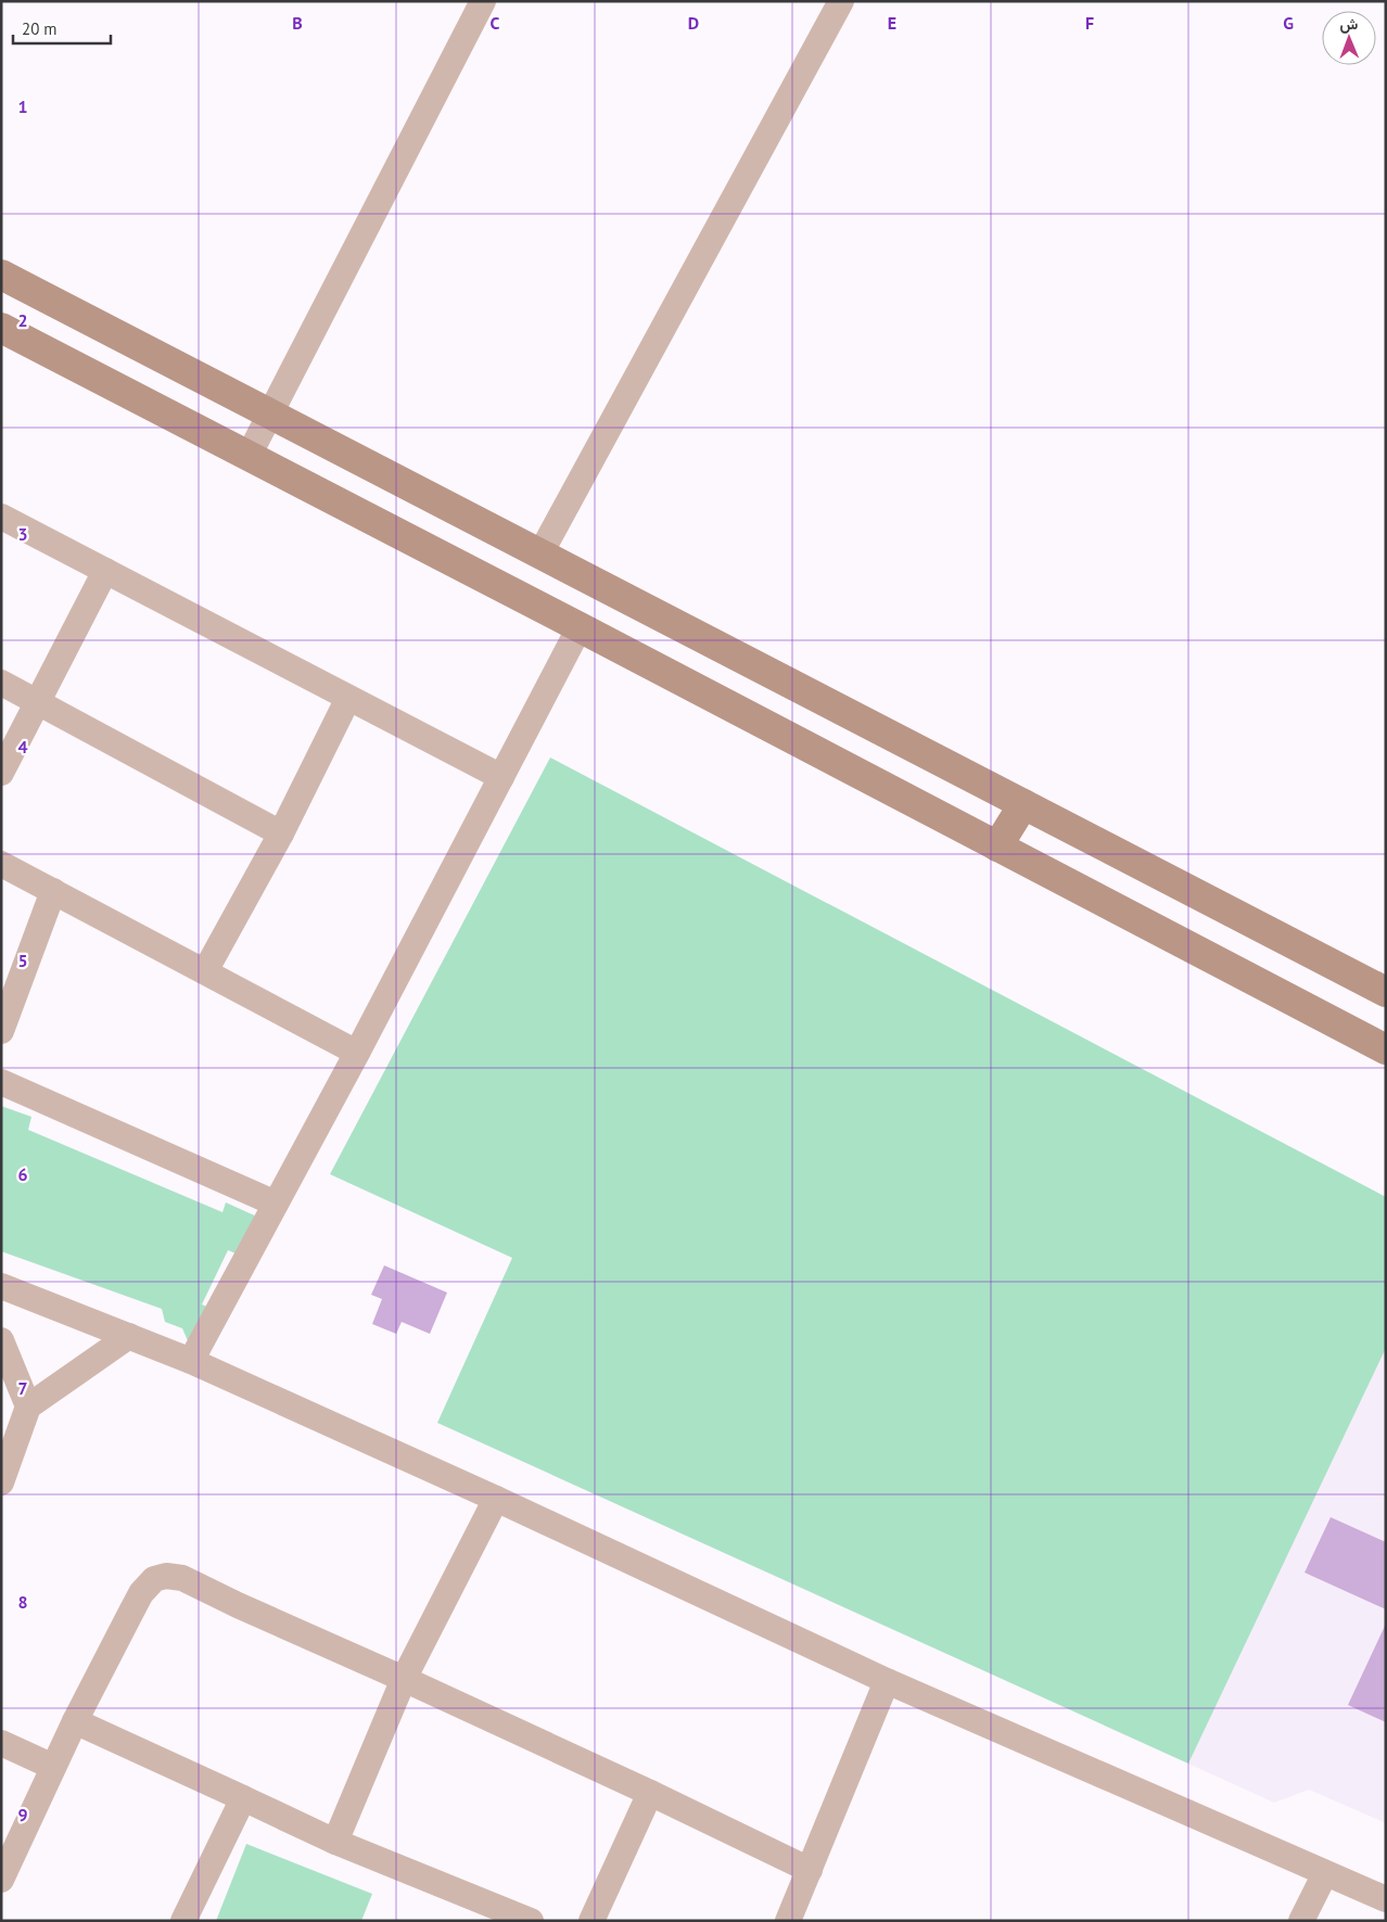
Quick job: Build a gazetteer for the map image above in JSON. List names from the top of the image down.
{
  "scale_bar": "20 m",
  "north": "top",
  "grid": {
    "columns": [
      "B",
      "C",
      "D",
      "E",
      "F",
      "G"
    ],
    "rows": [
      "1",
      "2",
      "3",
      "4",
      "5",
      "6",
      "7",
      "8",
      "9"
    ]
  }
}
